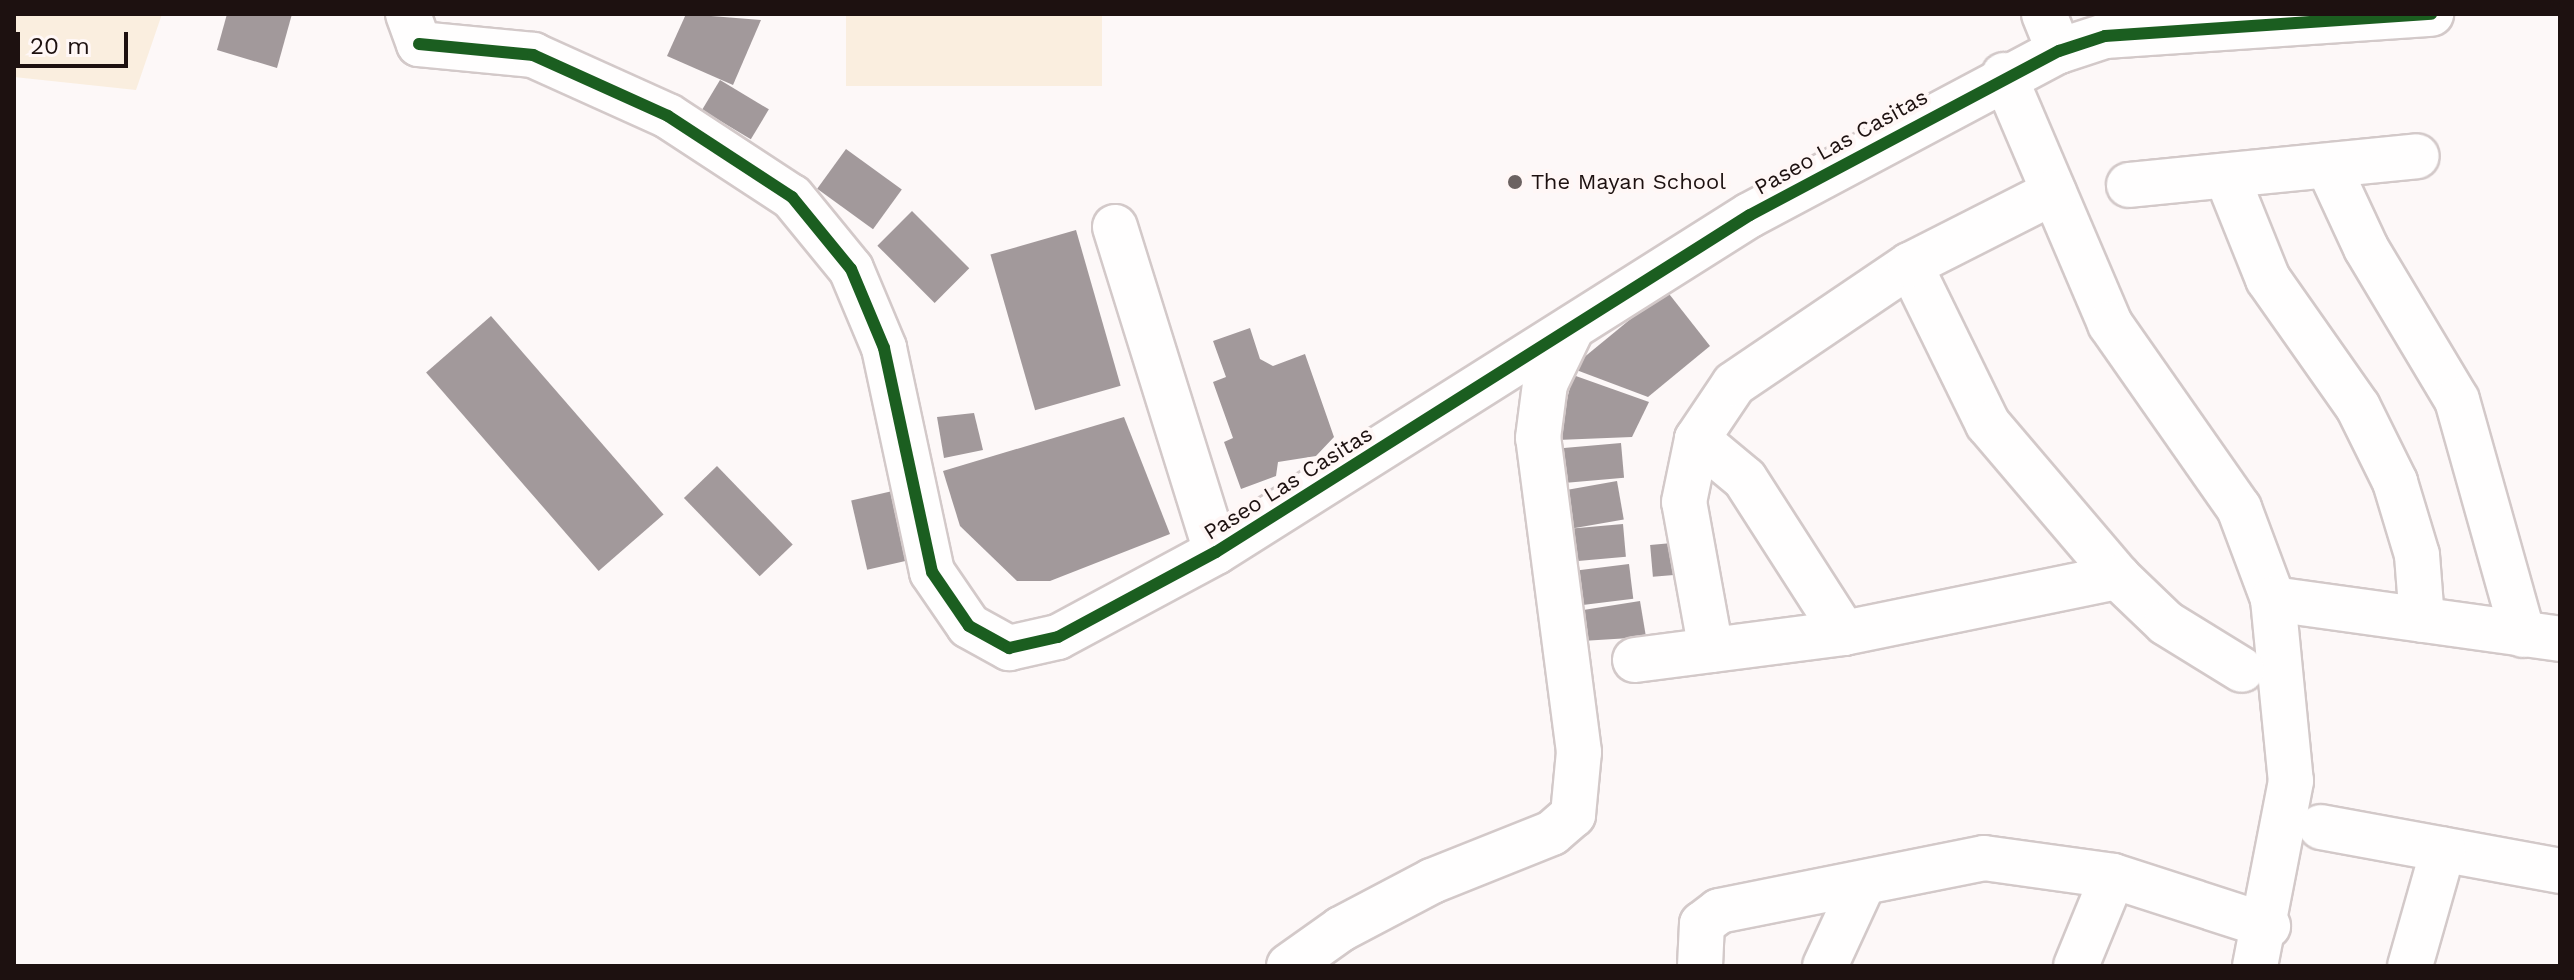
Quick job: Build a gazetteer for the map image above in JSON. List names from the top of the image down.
{
  "streets": {
    "street": ["Paseo Las Casitas"]
  },
  "places": ["The Mayan School"],
  "scale_bar": "20 m"
}
